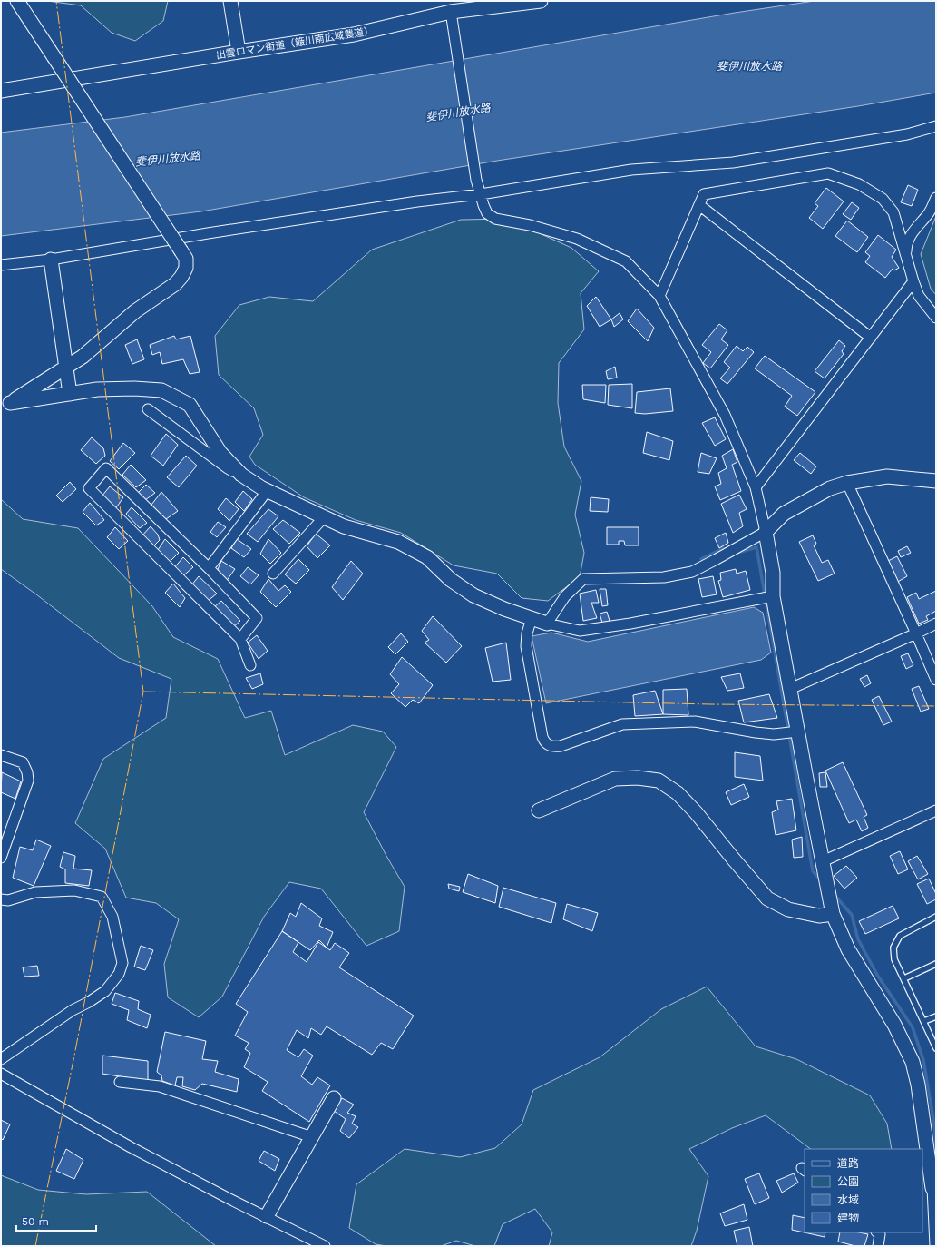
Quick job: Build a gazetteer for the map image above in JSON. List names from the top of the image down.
{
  "streets": {
    "street": ["出雲ロマン街道（簸川南広域農道）"]
  },
  "water": ["斐伊川放水路"],
  "legend": [
    "道路",
    "公園",
    "水域",
    "建物"
  ],
  "scale_bar": "50 m"
}
